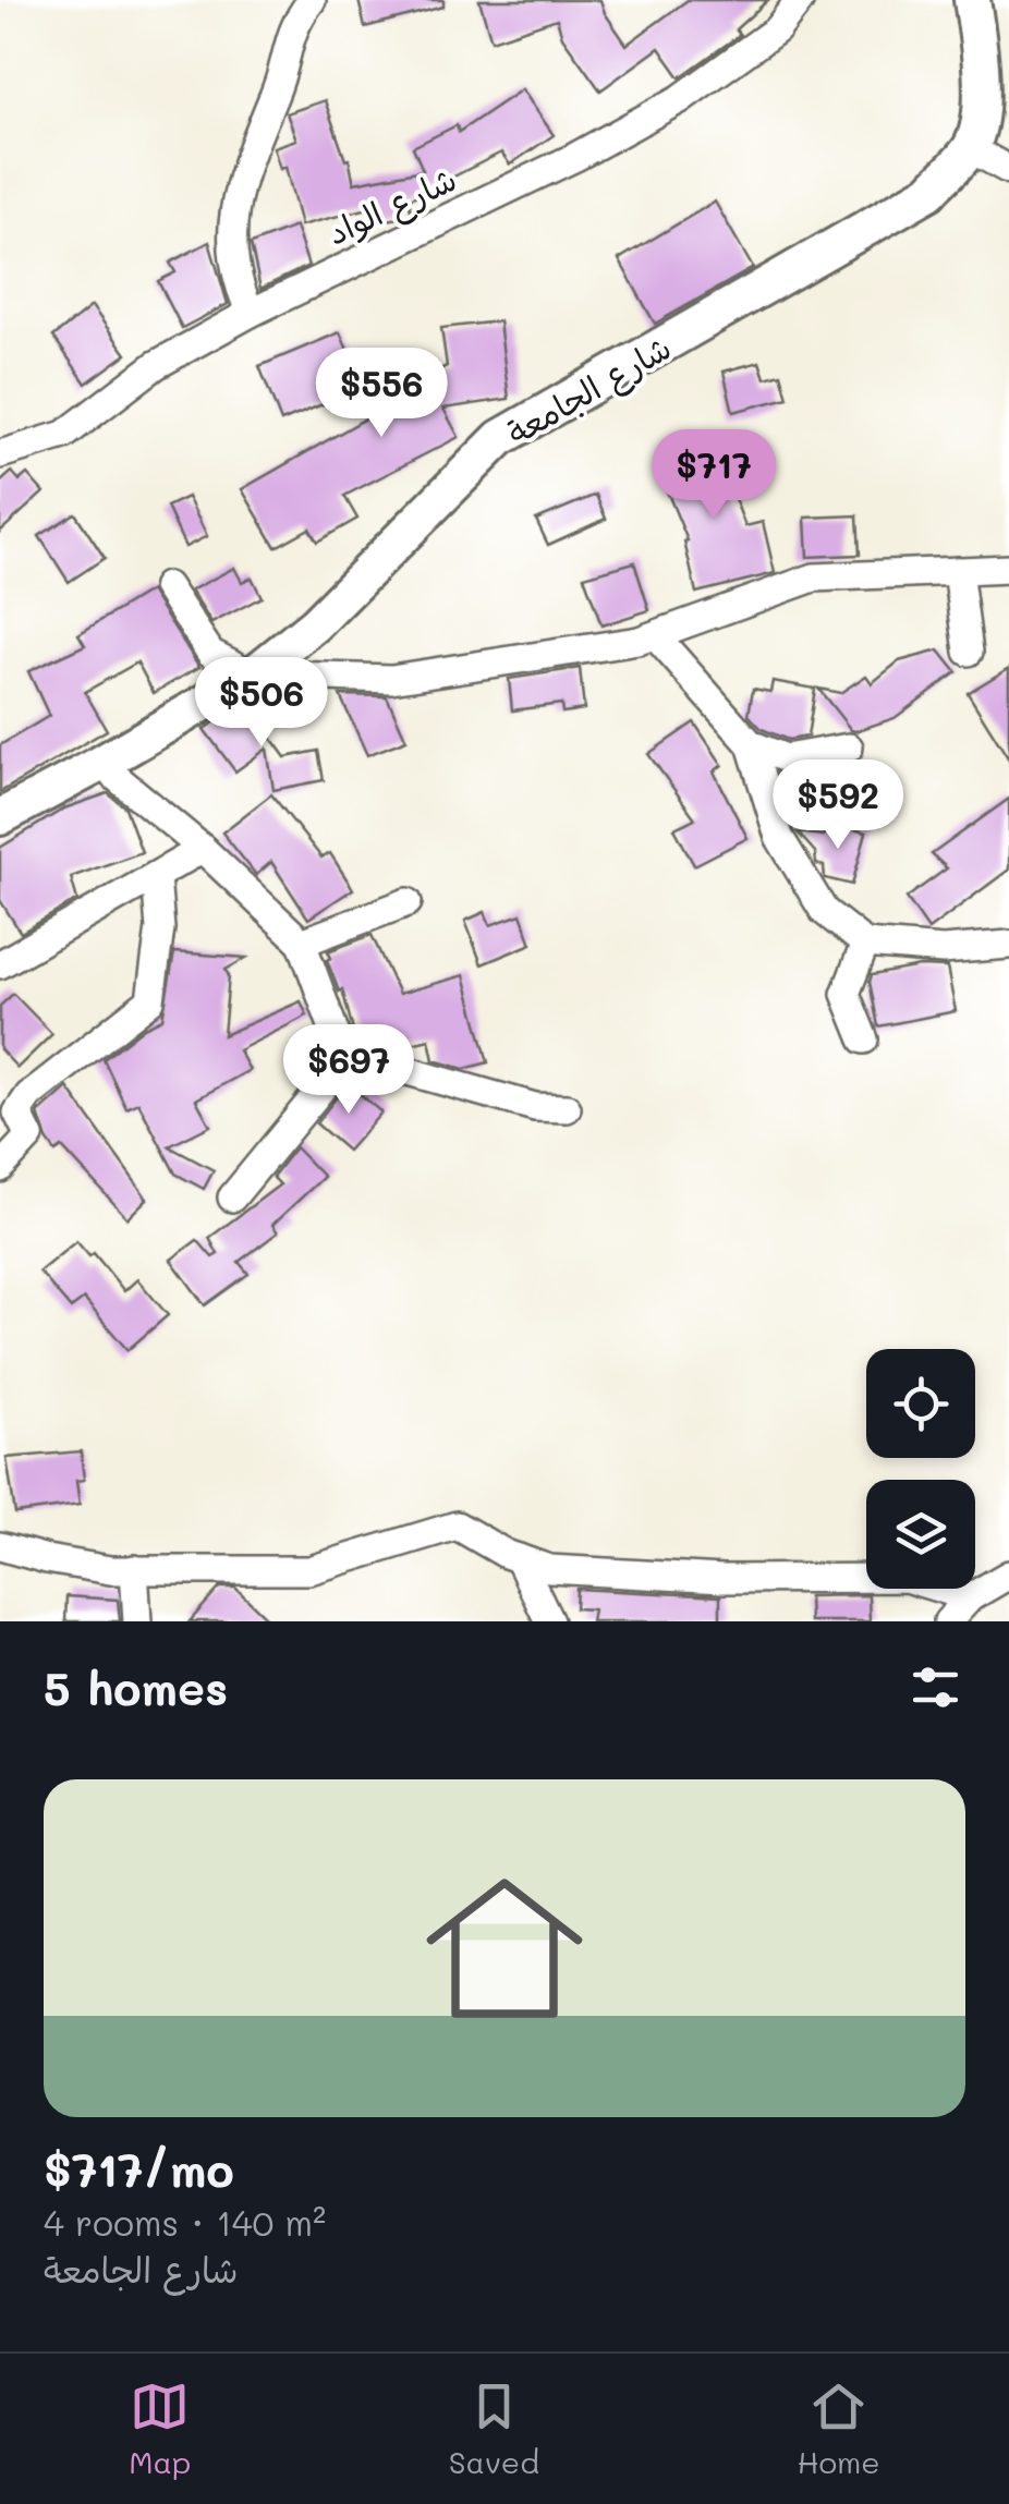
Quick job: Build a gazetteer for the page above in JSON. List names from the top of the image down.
{
  "streets": {
    "main road": ["شارع الجامعة"],
    "street": ["شارع الواد"]
  },
  "page": {
    "price": [
      "$556",
      "$717",
      "$506",
      "$592",
      "$697"
    ],
    "heading": "5 homes",
    "list": [
      {
        "name": "$717/mo",
        "note": "4 rooms · 140 m² · شارع الجامعة"
      }
    ],
    "tabs": ["Map", "Saved", "Home"]
  }
}
